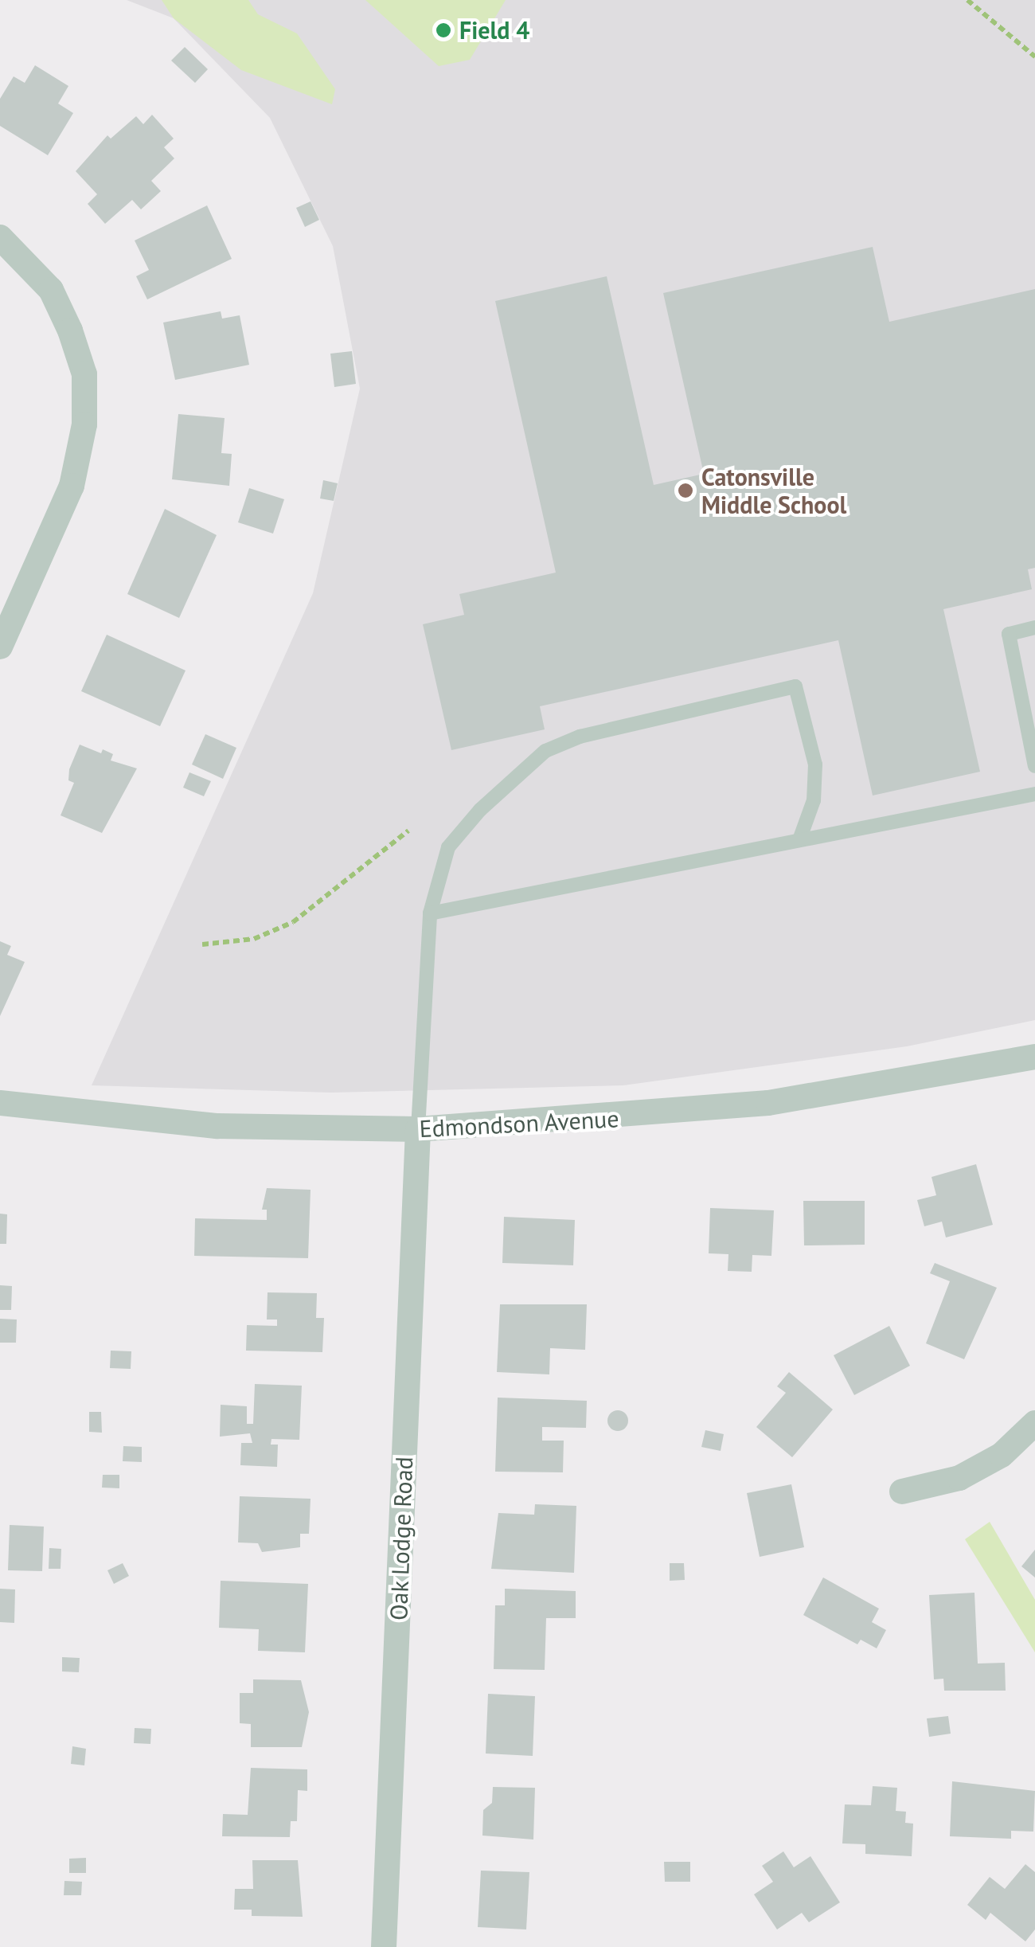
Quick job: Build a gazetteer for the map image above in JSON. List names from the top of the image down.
{
  "streets": {
    "street": ["Edmondson Avenue", "Oak Lodge Road"]
  },
  "crossings": [
    ["Edmondson Avenue", "Oak Lodge Road"]
  ],
  "places": ["Field 4", "Catonsville Middle School"]
}
